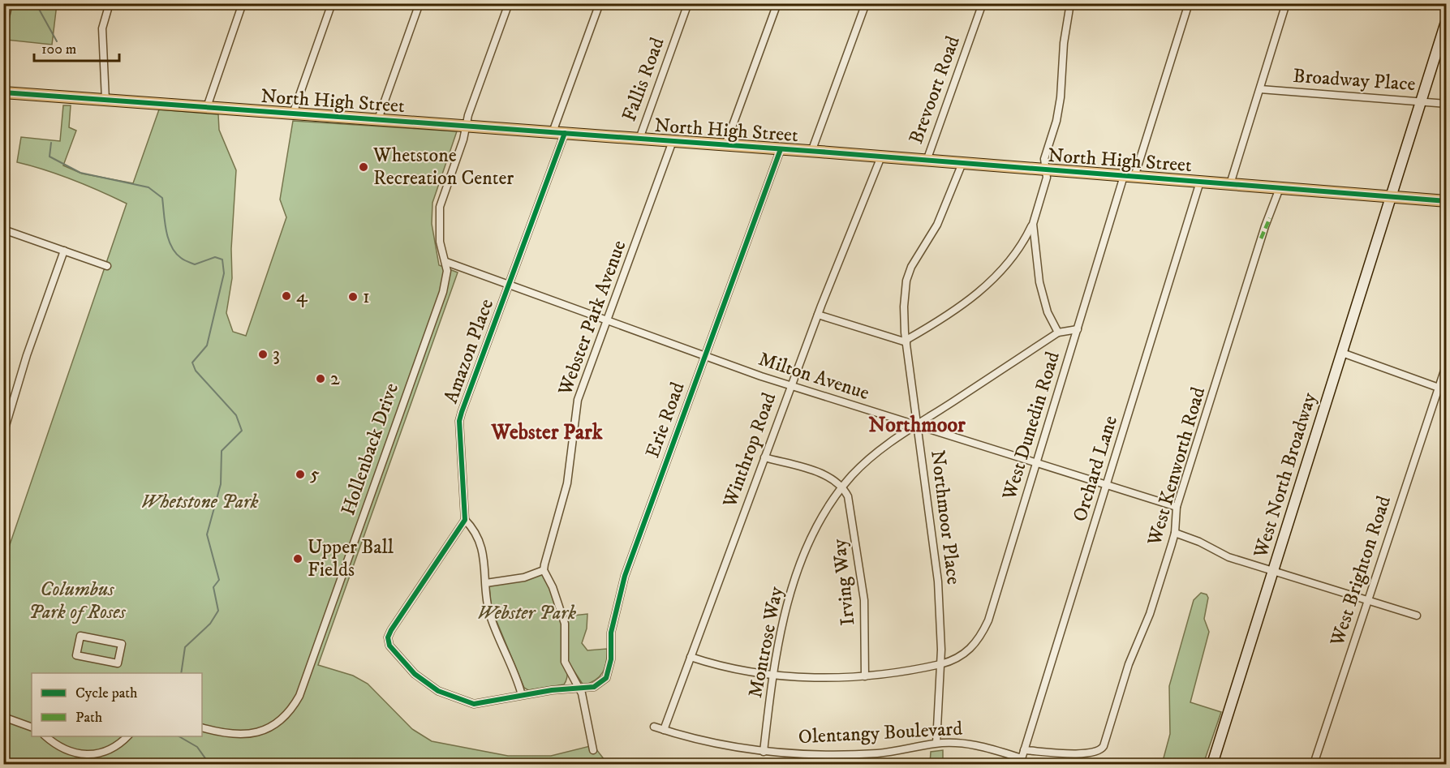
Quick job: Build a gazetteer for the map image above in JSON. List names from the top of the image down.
{
  "streets": {
    "main road": ["North High Street", "West North Broadway"],
    "street": [
      "Fallis Road",
      "Broadway Place",
      "Brevoort Road",
      "Webster Park Avenue",
      "Amazon Place",
      "Milton Avenue",
      "Erie Road",
      "West Dunedin Road",
      "Hollenback Drive",
      "Winthrop Road",
      "West Kenworth Road",
      "Orchard Lane",
      "Northmoor Place",
      "West Brighton Road",
      "Irving Way",
      "Montrose Way",
      "Olentangy Boulevard"
    ]
  },
  "crossings": [
    ["Fallis Road", "North High Street"],
    ["Broadway Place", "West North Broadway"],
    ["Brevoort Road", "North High Street"],
    ["North High Street", "Webster Park Avenue"],
    ["North High Street", "Amazon Place"],
    ["North High Street", "Erie Road"],
    ["North High Street", "West Dunedin Road"],
    ["North High Street", "Hollenback Drive"],
    ["North High Street", "Winthrop Road"],
    ["North High Street", "West Kenworth Road"],
    ["North High Street", "Orchard Lane"],
    ["North High Street", "West North Broadway"],
    ["North High Street", "Northmoor Place"],
    ["Webster Park Avenue", "Milton Avenue"],
    ["Amazon Place", "Milton Avenue"],
    ["Milton Avenue", "Erie Road"],
    ["Milton Avenue", "West Dunedin Road"],
    ["Milton Avenue", "Hollenback Drive"],
    ["Milton Avenue", "Winthrop Road"],
    ["Milton Avenue", "West Kenworth Road"],
    ["Milton Avenue", "Orchard Lane"],
    ["Milton Avenue", "Northmoor Place"],
    ["Milton Avenue", "Montrose Way"],
    ["West Dunedin Road", "Winthrop Road"],
    ["West Dunedin Road", "Northmoor Place"],
    ["West Dunedin Road", "Irving Way"],
    ["West Dunedin Road", "Montrose Way"],
    ["Winthrop Road", "Olentangy Boulevard"],
    ["West Kenworth Road", "Orchard Lane"],
    ["Orchard Lane", "Olentangy Boulevard"],
    ["Northmoor Place", "Montrose Way"],
    ["Northmoor Place", "Olentangy Boulevard"],
    ["Irving Way", "Montrose Way"],
    ["Montrose Way", "Olentangy Boulevard"]
  ],
  "districts": ["Northmoor", "Webster Park"],
  "parks": ["Whetstone Park", "Columbus Park of Roses", "Webster Park"],
  "places": [
    "Whetstone Recreation Center",
    "4",
    "1",
    "3",
    "2",
    "5",
    "Upper Ball Fields"
  ],
  "legend": ["Cycle path", "Path"],
  "scale_bar": "100 m"
}
